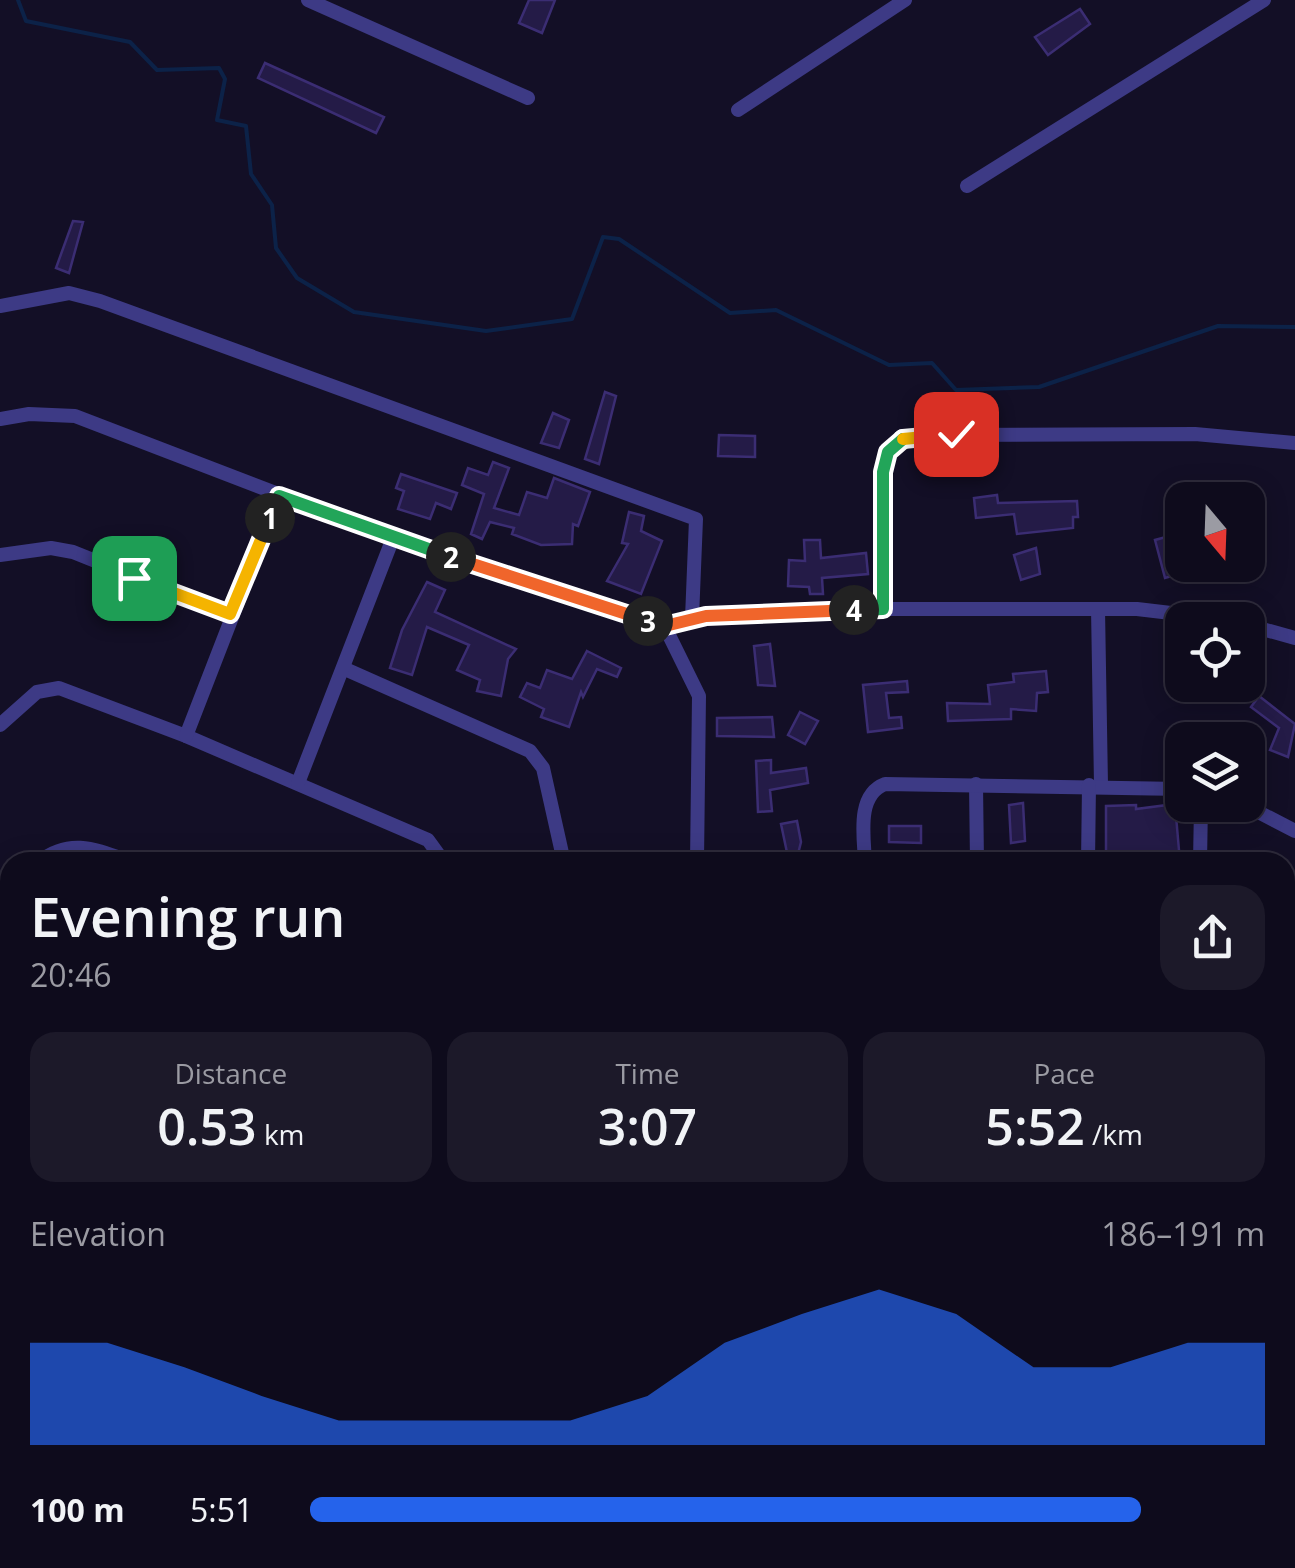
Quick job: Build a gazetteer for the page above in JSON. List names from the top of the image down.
{
  "north": "bottom",
  "page": {
    "pins": [
      "1",
      "2",
      "4",
      "3"
    ],
    "heading": ["Evening run", "20:46"],
    "stats": [
      ["Distance", "0.53 km"],
      ["Time", "3:07"],
      ["Pace", "5:52 /km"]
    ],
    "chart": ["Elevation", "186–191 m"],
    "list": [
      {
        "name": "100 m",
        "note": "5:51"
      }
    ]
  }
}
